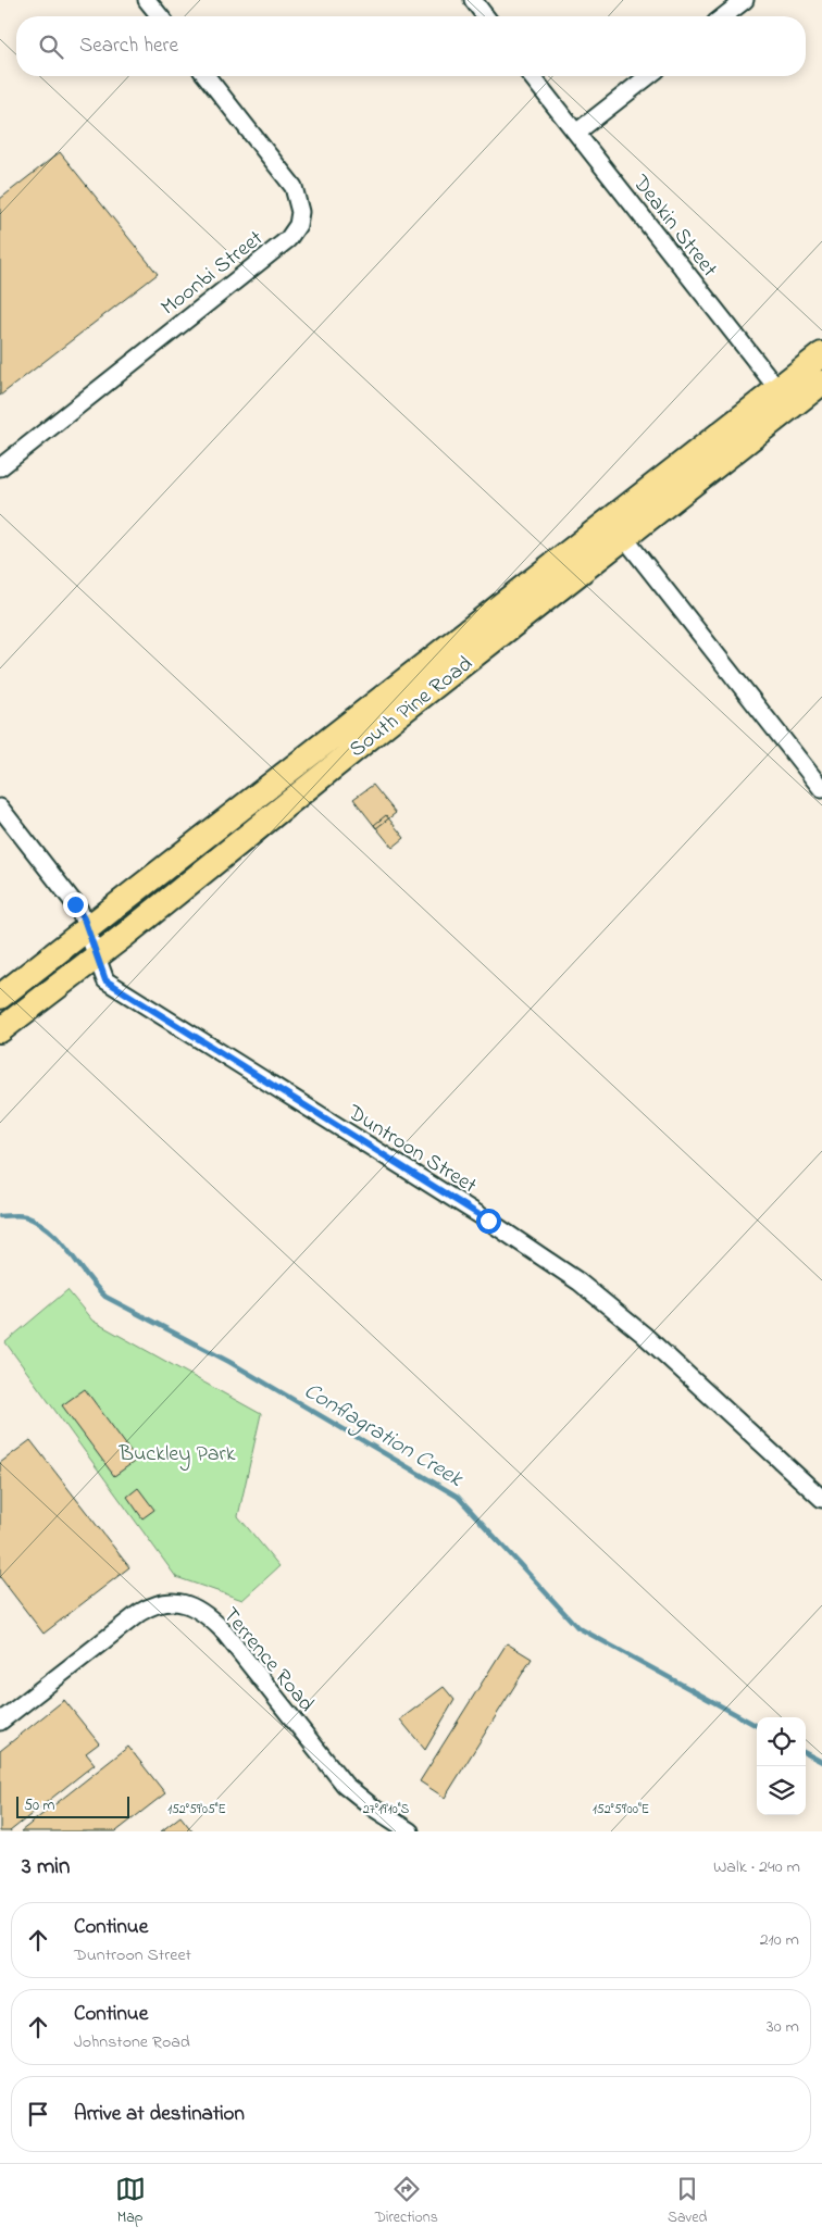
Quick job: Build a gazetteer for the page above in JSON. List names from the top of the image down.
{
  "streets": {
    "highway": ["South Pine Road"],
    "street": [
      "Deakin Street",
      "Moonbi Street",
      "Duntroon Street",
      "Terrence Road"
    ]
  },
  "crossings": [
    ["Deakin Street", "South Pine Road"],
    ["South Pine Road", "Duntroon Street"]
  ],
  "water": ["Conflagration Creek"],
  "parks": ["Buckley Park"],
  "scale_bar": "50 m",
  "page": {
    "search": "Search here",
    "scale": "50 m",
    "heading": ["3 min", "Walk · 240 m"],
    "list": [
      ["Continue", "Duntroon Street", "210 m"],
      ["Continue", "Johnstone Road", "30 m"],
      "Arrive at destination"
    ],
    "nav": ["Map", "Directions", "Saved"]
  },
  "coordinates": ["152°59'05\"E", "152°59'00\"E", "27°19'10\"S"]
}
